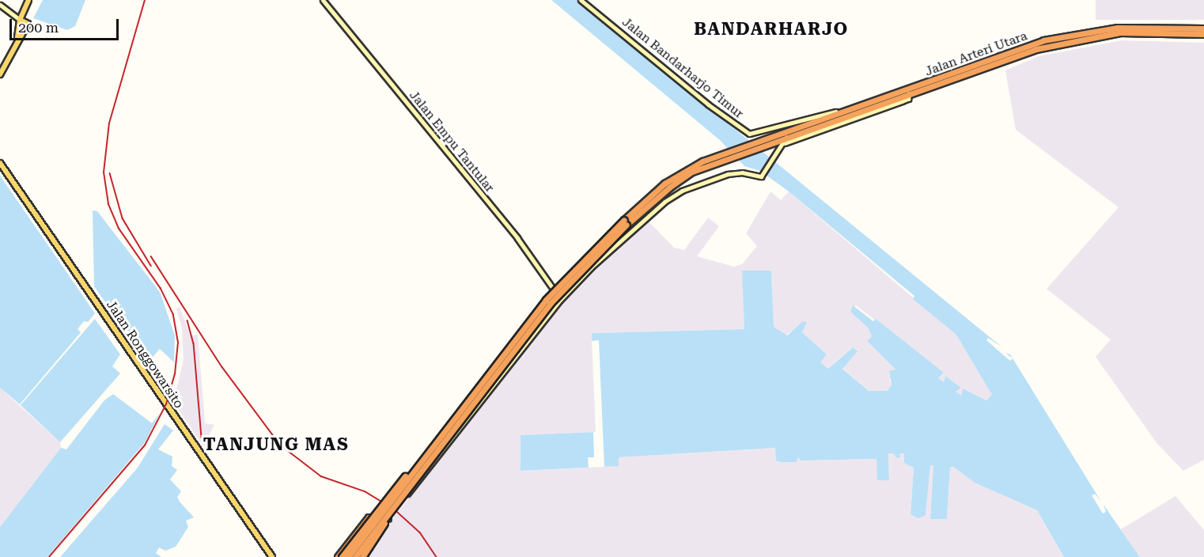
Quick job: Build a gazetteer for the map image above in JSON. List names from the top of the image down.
{
  "streets": {
    "highway": ["Jalan Arteri Utara"],
    "main road": ["Jalan Ronggowarsito"],
    "street": ["Jalan Bandarharjo Timur", "Jalan Empu Tantular"]
  },
  "crossings": [
    ["Jalan Arteri Utara", "Jalan Bandarharjo Timur"]
  ],
  "districts": ["BANDARHARJO", "TANJUNG MAS"],
  "scale_bar": "200 m"
}
